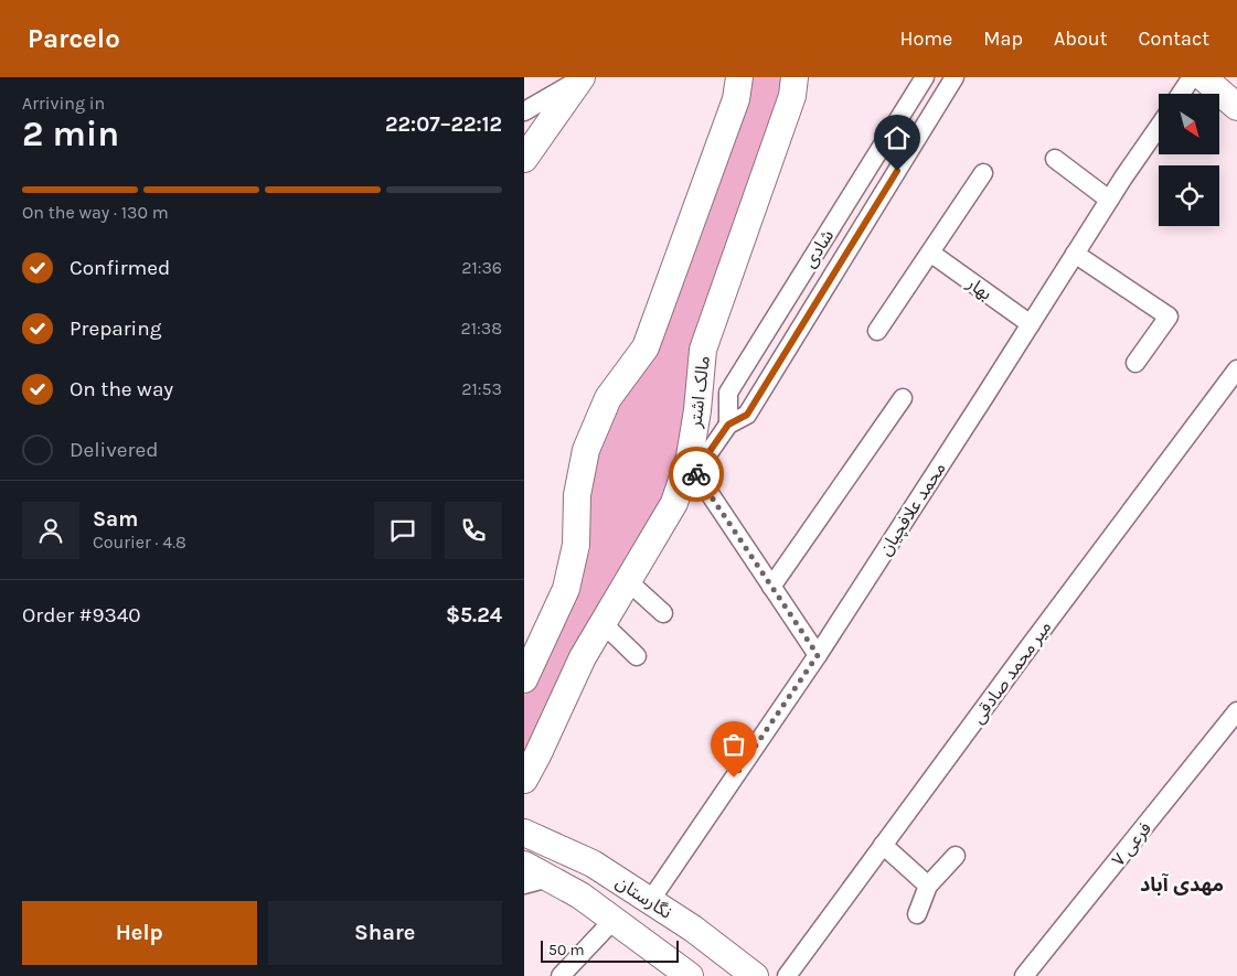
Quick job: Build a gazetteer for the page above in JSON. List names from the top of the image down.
{
  "streets": {
    "street": [
      "شادی",
      "بهار",
      "مالک اشتر",
      "محمد علافچیان",
      "میر محمد صادقی",
      "فرعی ۷",
      "نگارستان"
    ]
  },
  "crossings": [
    ["شادی", "مالک اشتر"],
    ["بهار", "محمد علافچیان"],
    ["محمد علافچیان", "نگارستان"]
  ],
  "districts": ["مهدی آباد"],
  "scale_bar": "50 m",
  "north": "bottom right",
  "page": {
    "header": "Parcelo",
    "nav": [
      "Home",
      "Map",
      "About",
      "Contact"
    ],
    "heading": ["2 min", "Arriving in", "22:07–22:12"],
    "panel": [
      "Sam",
      "Courier · 4.8",
      "Order #9340",
      "$5.24"
    ],
    "bar": "On the way · 130 m",
    "list": [
      ["Confirmed", "21:36"],
      ["Preparing", "21:38"],
      ["On the way", "21:53"],
      "Delivered"
    ],
    "buttons": ["Help", "Share"],
    "scale": "50 m"
  }
}
